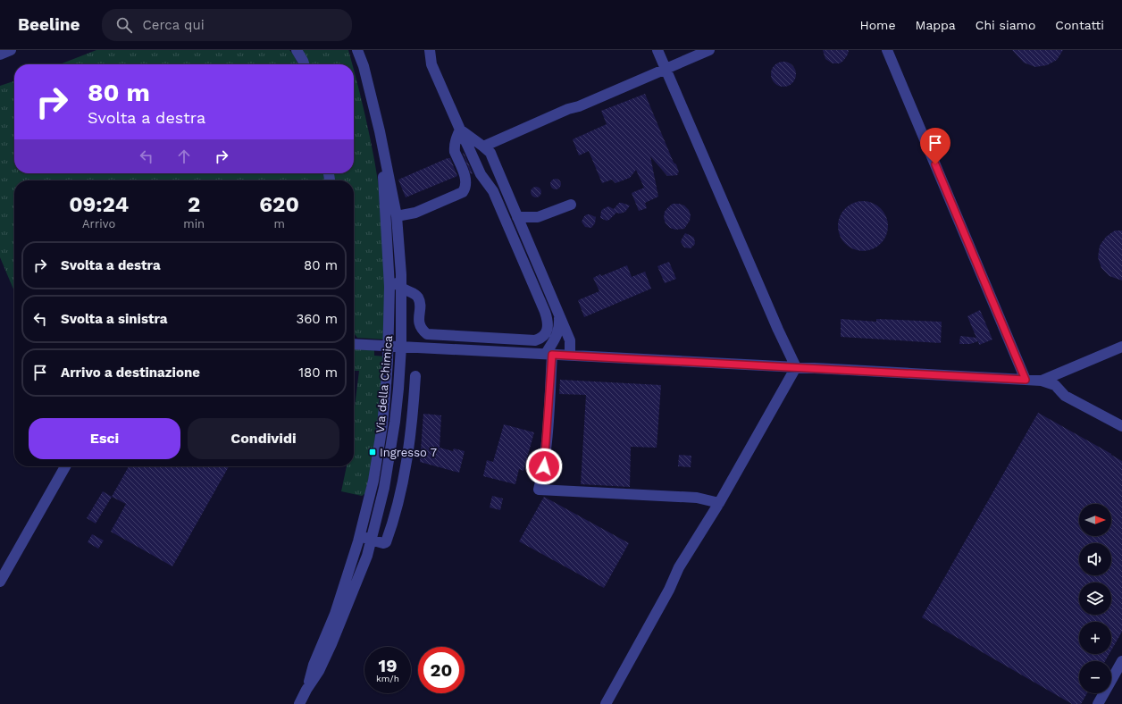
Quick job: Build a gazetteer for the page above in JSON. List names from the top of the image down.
{
  "streets": {
    "lane": ["Via della Chimica"]
  },
  "places": {
    "transit": ["Ingresso 7"]
  },
  "north": "right",
  "page": {
    "header": "Beeline",
    "search": "Cerca qui",
    "nav": [
      "Home",
      "Mappa",
      "Chi siamo",
      "Contatti"
    ],
    "turn": ["80 m", "Svolta a destra"],
    "eta": [
      "09:24",
      "Arrivo",
      "2",
      "min",
      "620",
      "m"
    ],
    "list": [
      {
        "name": "Svolta a destra",
        "value": "80 m"
      },
      {
        "name": "Svolta a sinistra",
        "value": "360 m"
      },
      {
        "name": "Arrivo a destinazione",
        "value": "180 m"
      }
    ],
    "buttons": ["Esci", "Condividi"],
    "map_buttons": ["+", "−"],
    "speed": "19 km/h",
    "limit": "20"
  }
}
